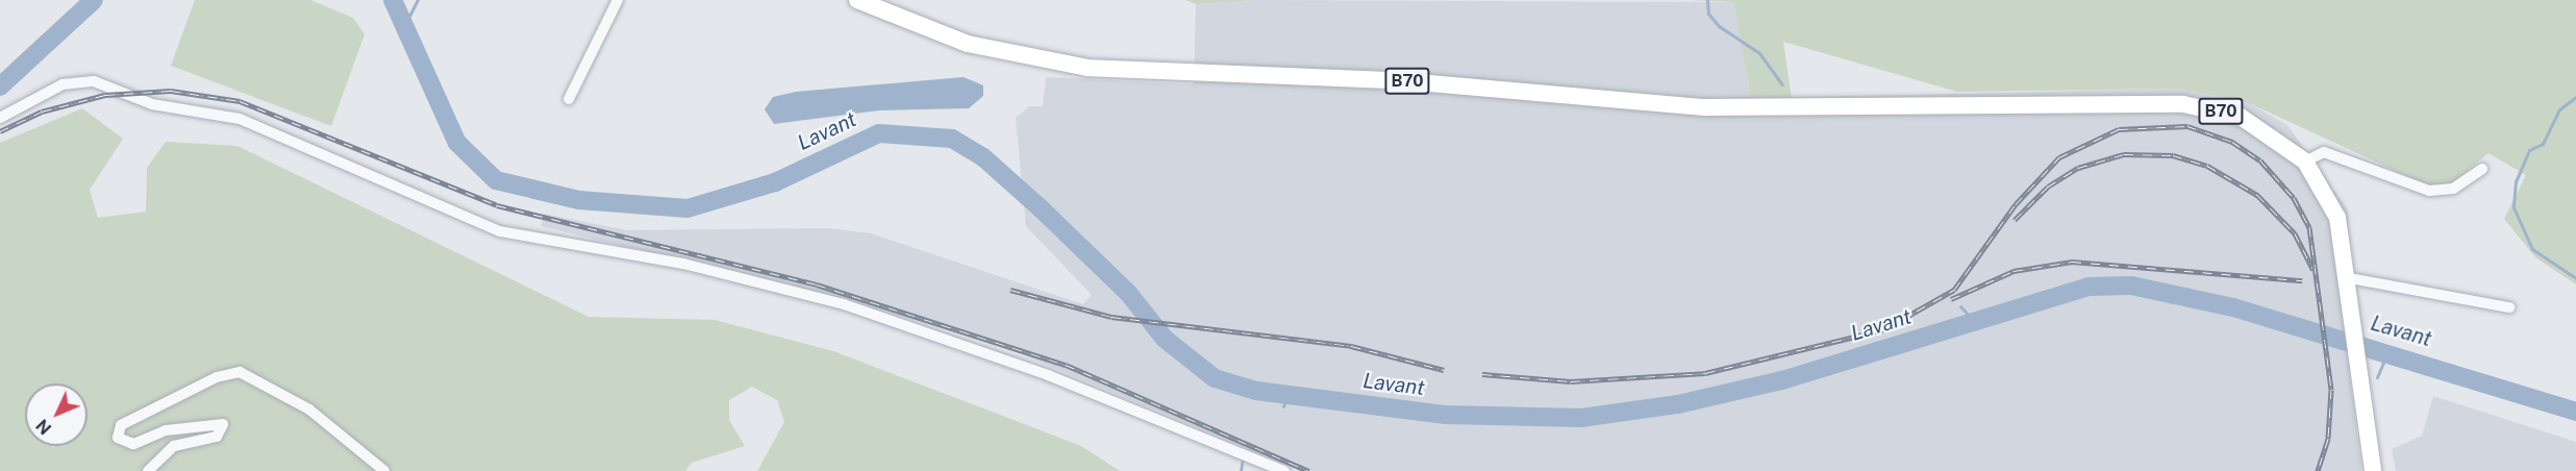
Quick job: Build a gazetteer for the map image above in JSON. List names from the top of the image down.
{
  "streets": {
    "main road": ["B70"]
  },
  "water": ["Lavant"],
  "north": "bottom left"
}
